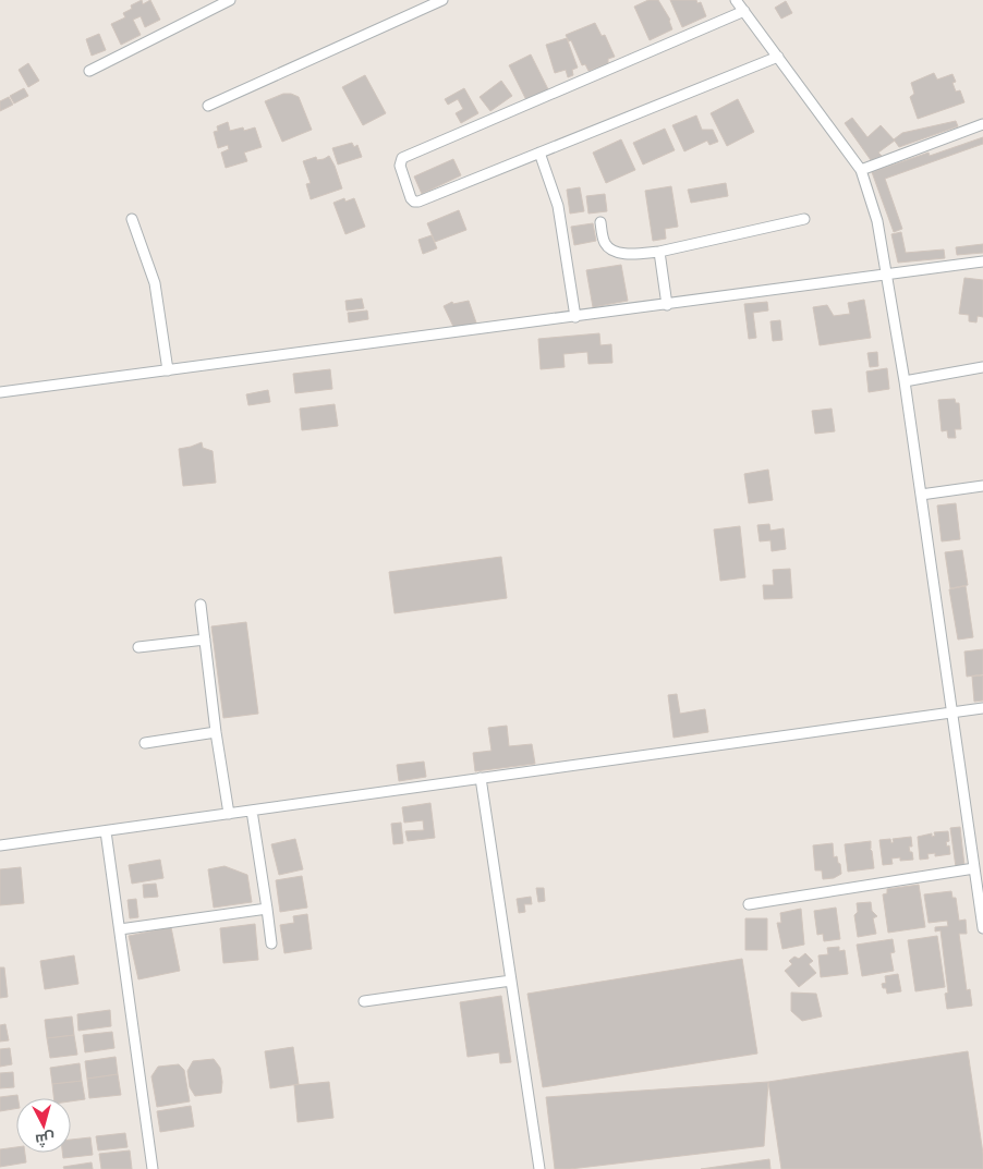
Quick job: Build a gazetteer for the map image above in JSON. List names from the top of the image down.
{
  "north": "bottom"
}
